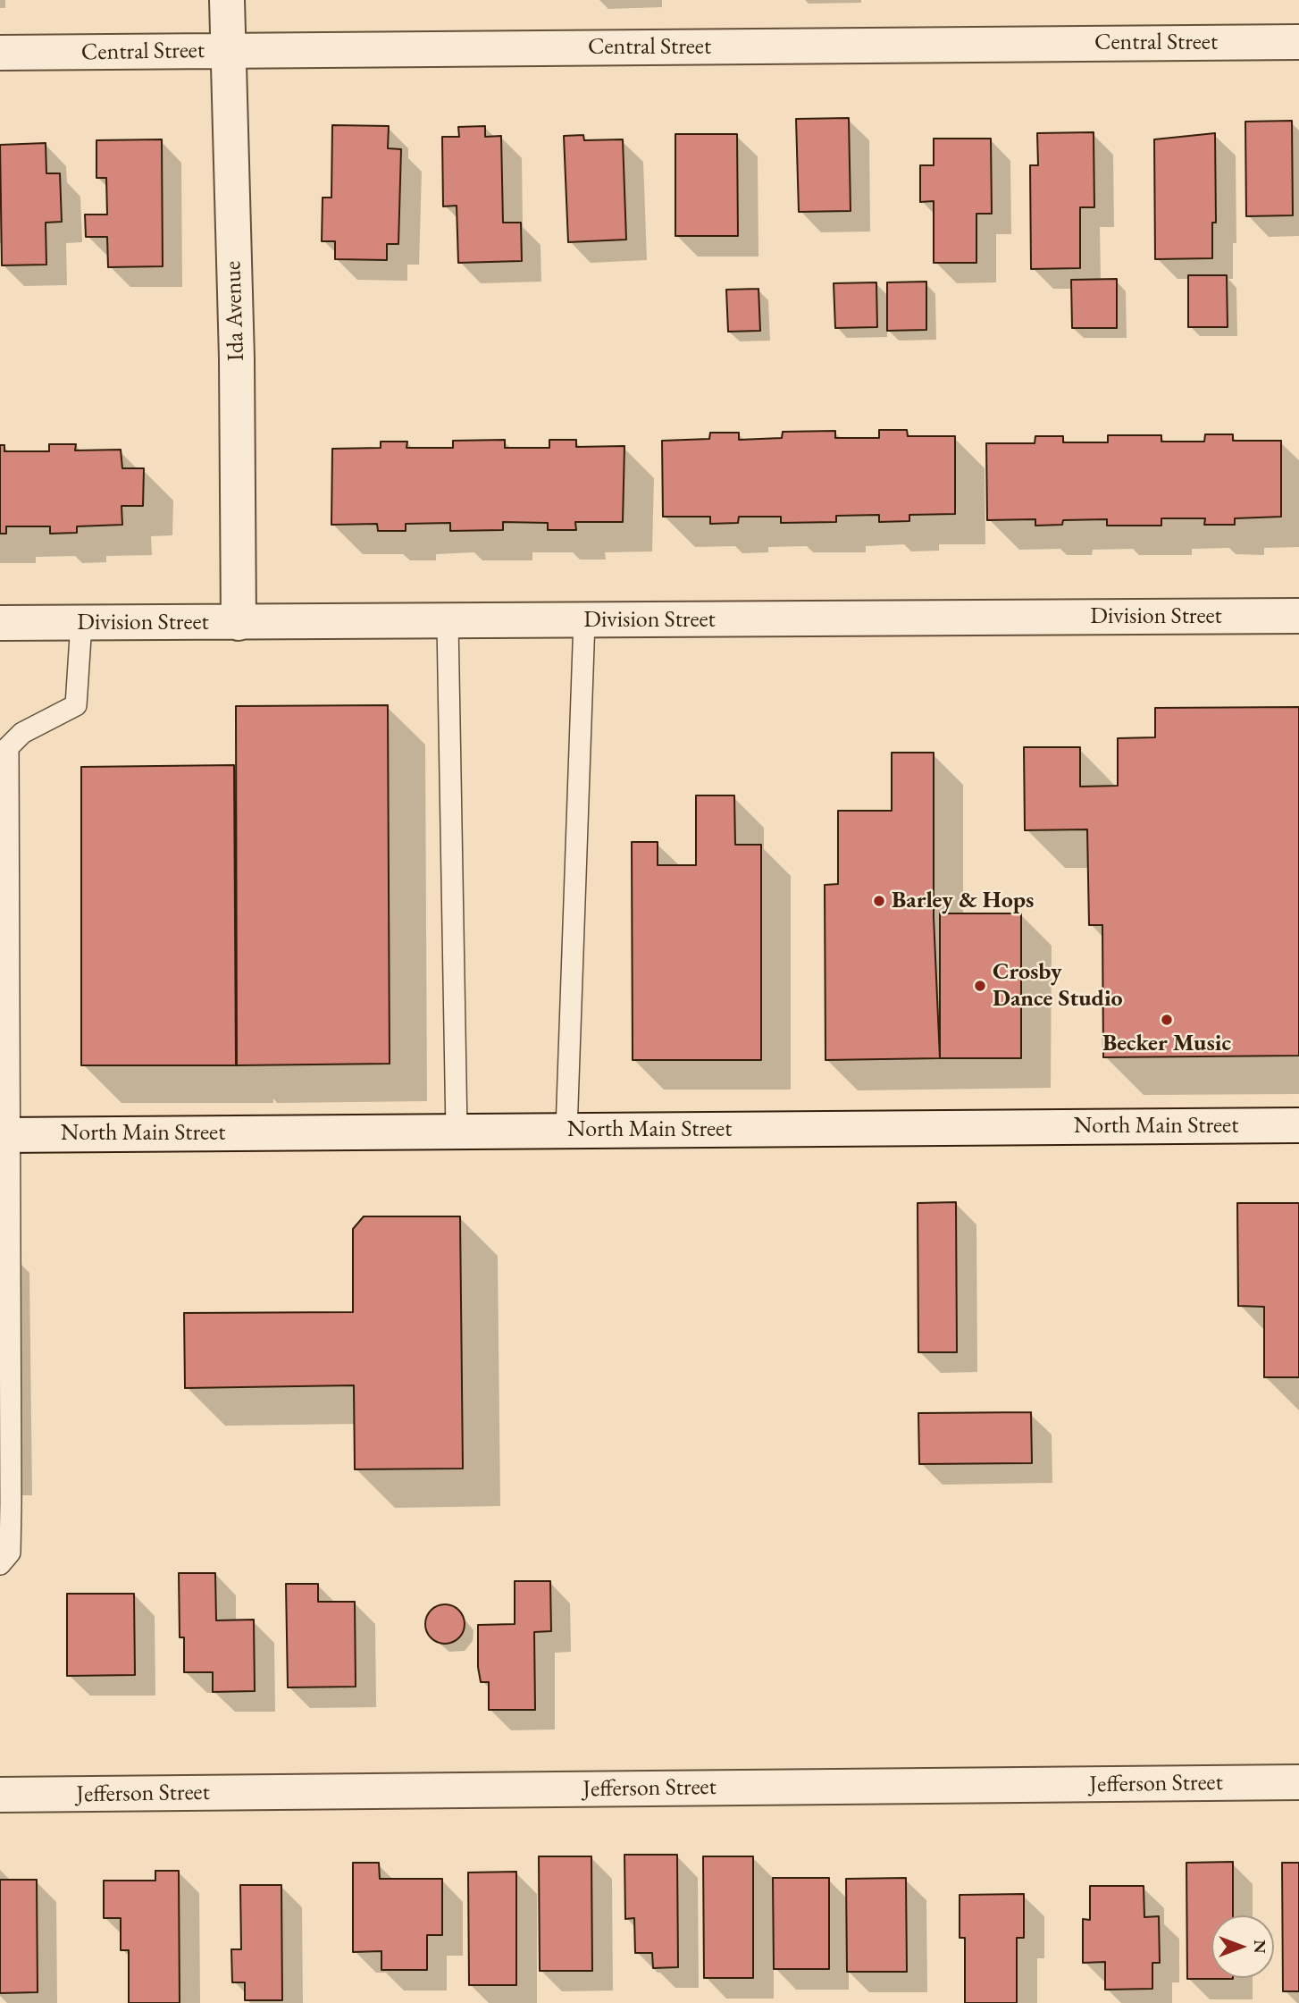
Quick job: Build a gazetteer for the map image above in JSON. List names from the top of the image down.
{
  "streets": {
    "street": [
      "Central Street",
      "Ida Avenue",
      "Division Street",
      "North Main Street",
      "Jefferson Street"
    ]
  },
  "crossings": [
    ["Central Street", "Ida Avenue"],
    ["Ida Avenue", "Division Street"]
  ],
  "places": ["Barley & Hops", "Crosby Dance Studio", "Becker Music"],
  "north": "right"
}
